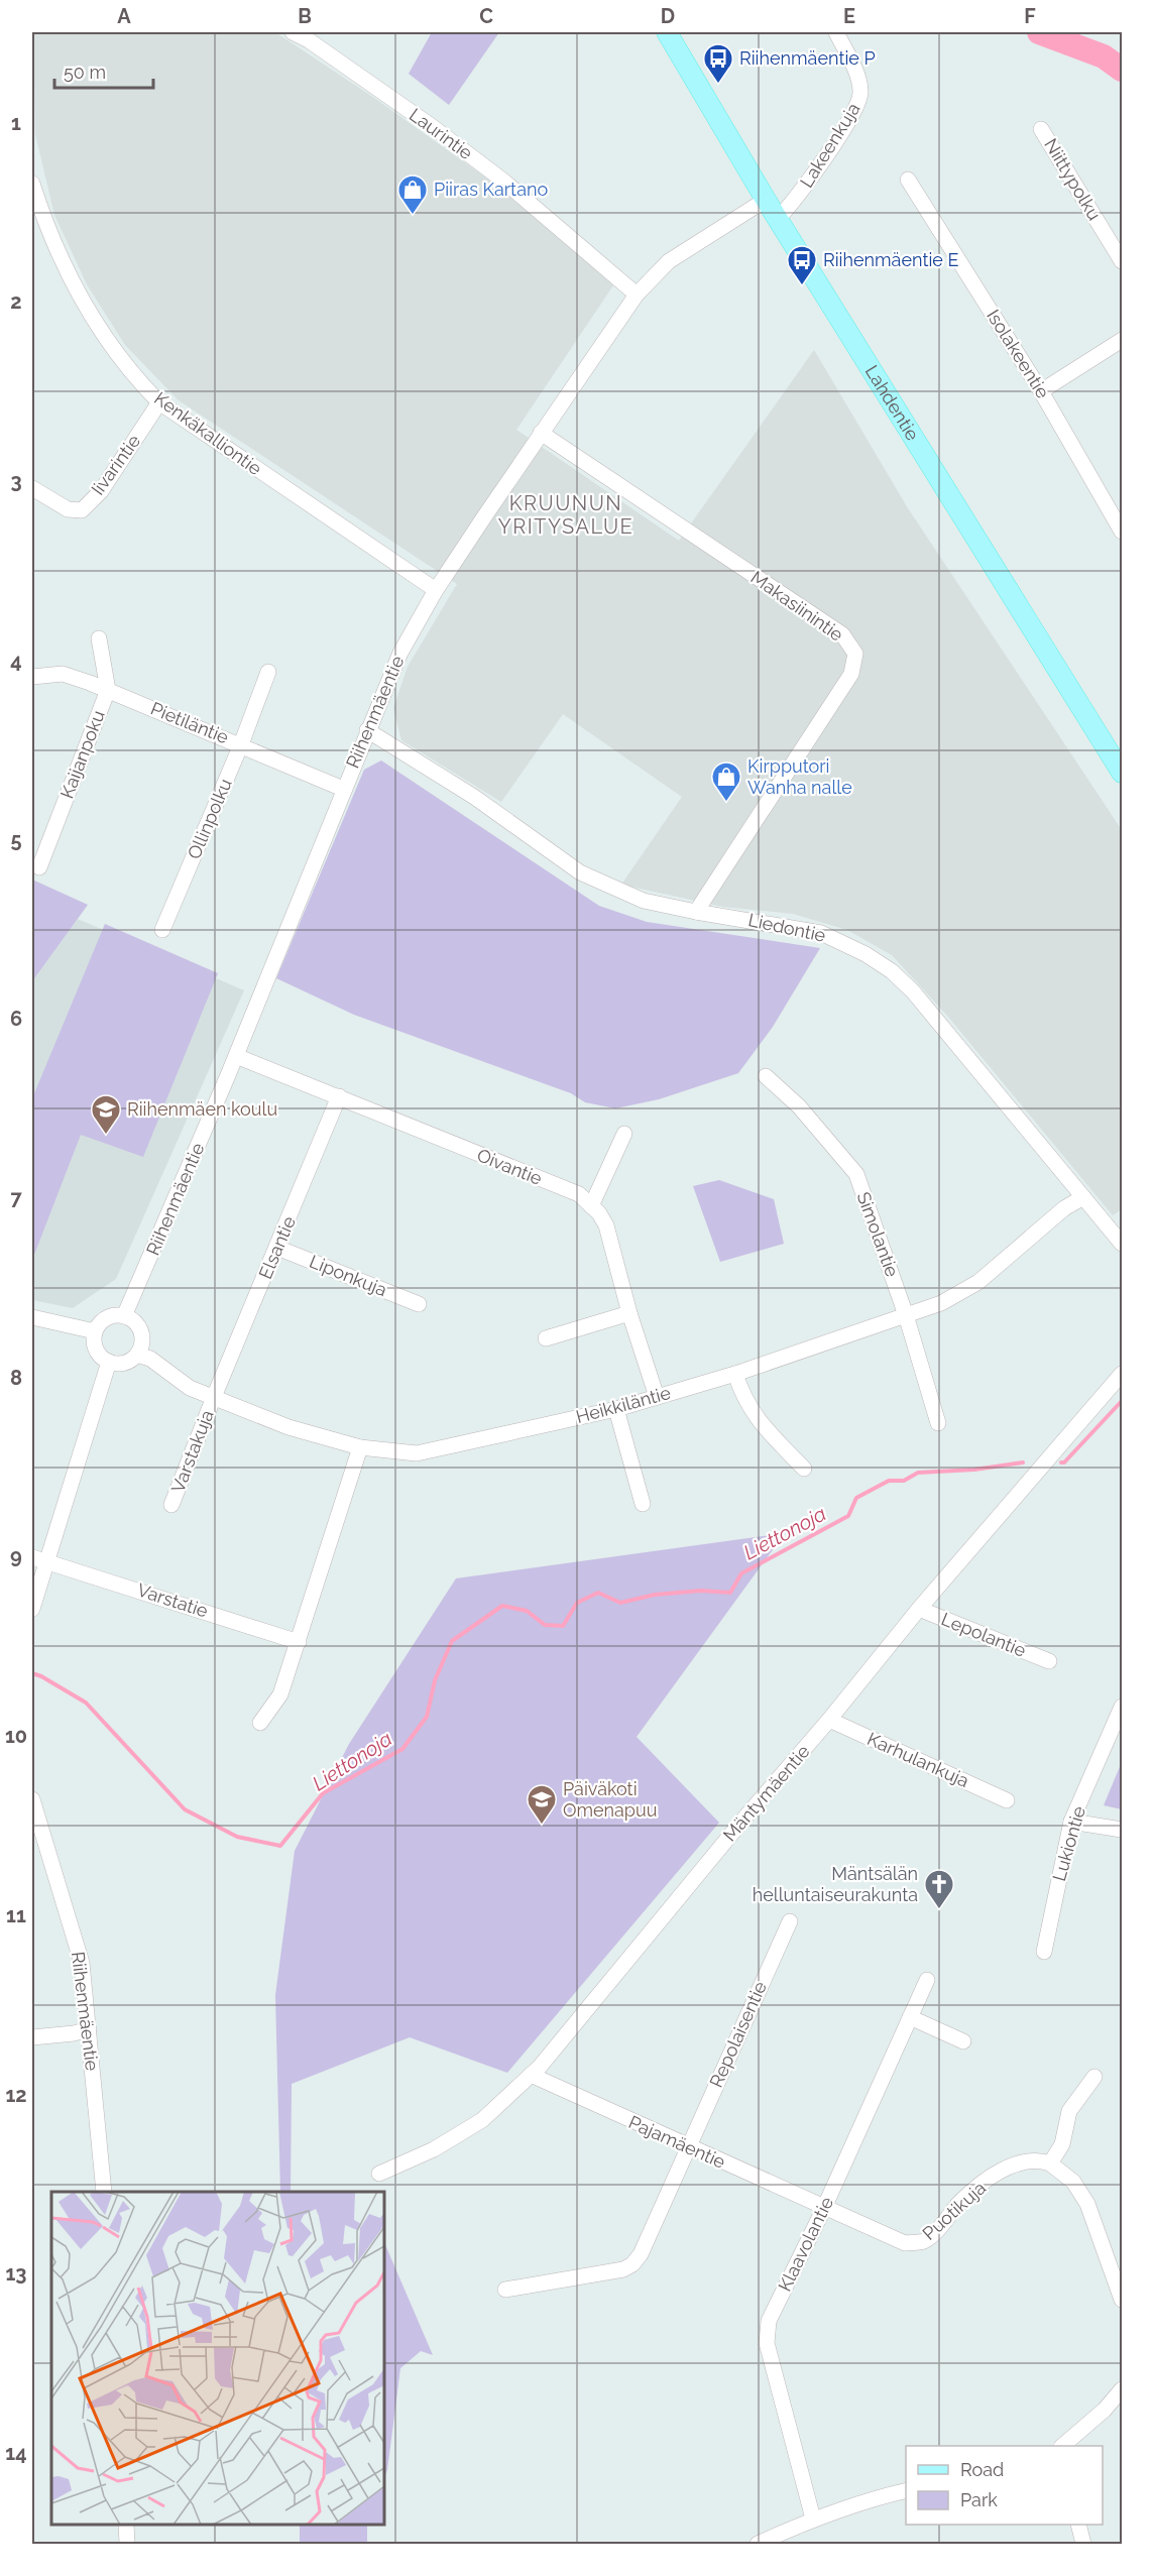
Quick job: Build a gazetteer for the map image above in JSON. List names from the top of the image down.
{
  "streets": {
    "main road": ["Lahdentie"],
    "street": [
      "Laurintie",
      "Lakeenkuja",
      "Niittypolku",
      "Isolakeentie",
      "Kenkäkalliontie",
      "Iivarintie",
      "Makasiinintie",
      "Riihenmäentie",
      "Pietiläntie",
      "Kaijanpoku",
      "Ollinpolku",
      "Liedontie",
      "Oivantie",
      "Simolantie",
      "Elsantie",
      "Liponkuja",
      "Heikkiläntie",
      "Varstakuja",
      "Varstatie",
      "Lepolantie",
      "Karhulankuja",
      "Mäntymäentie",
      "Lukiontie",
      "Repolaisentie",
      "Pajamäentie",
      "Puotikuja",
      "Klaavolantie"
    ]
  },
  "crossings": [
    ["Laurintie", "Riihenmäentie"],
    ["Lakeenkuja", "Lahdentie"],
    ["Lahdentie", "Riihenmäentie"],
    ["Kenkäkalliontie", "Iivarintie"],
    ["Kenkäkalliontie", "Riihenmäentie"],
    ["Makasiinintie", "Riihenmäentie"],
    ["Makasiinintie", "Liedontie"],
    ["Riihenmäentie", "Pietiläntie"],
    ["Riihenmäentie", "Liedontie"],
    ["Riihenmäentie", "Oivantie"],
    ["Riihenmäentie", "Heikkiläntie"],
    ["Pietiläntie", "Kaijanpoku"],
    ["Pietiläntie", "Ollinpolku"],
    ["Liedontie", "Heikkiläntie"],
    ["Oivantie", "Elsantie"],
    ["Oivantie", "Heikkiläntie"],
    ["Simolantie", "Heikkiläntie"],
    ["Elsantie", "Liponkuja"],
    ["Elsantie", "Heikkiläntie"],
    ["Elsantie", "Varstakuja"],
    ["Heikkiläntie", "Varstakuja"],
    ["Lepolantie", "Mäntymäentie"],
    ["Karhulankuja", "Mäntymäentie"],
    ["Mäntymäentie", "Pajamäentie"],
    ["Repolaisentie", "Pajamäentie"],
    ["Pajamäentie", "Puotikuja"],
    ["Pajamäentie", "Klaavolantie"],
    ["Puotikuja", "Klaavolantie"]
  ],
  "districts": ["KRUUNUN YRITYSALUE"],
  "water": ["Liettonoja"],
  "places": {
    "bus stop": ["Riihenmäentie P", "Riihenmäentie E"],
    "shop": ["Piiras Kartano", "Kirpputori Wanha nalle"],
    "school or university": ["Riihenmäen koulu", "Päiväkoti Omenapuu"],
    "church": ["Mäntsälän helluntaiseurakunta"]
  },
  "legend": ["Road", "Park"],
  "scale_bar": "50 m",
  "grid": {
    "columns": [
      "A",
      "B",
      "C",
      "D",
      "E",
      "F"
    ],
    "rows": [
      "1",
      "2",
      "3",
      "4",
      "5",
      "6",
      "7",
      "8",
      "9",
      "10",
      "11",
      "12",
      "13",
      "14"
    ]
  }
}
